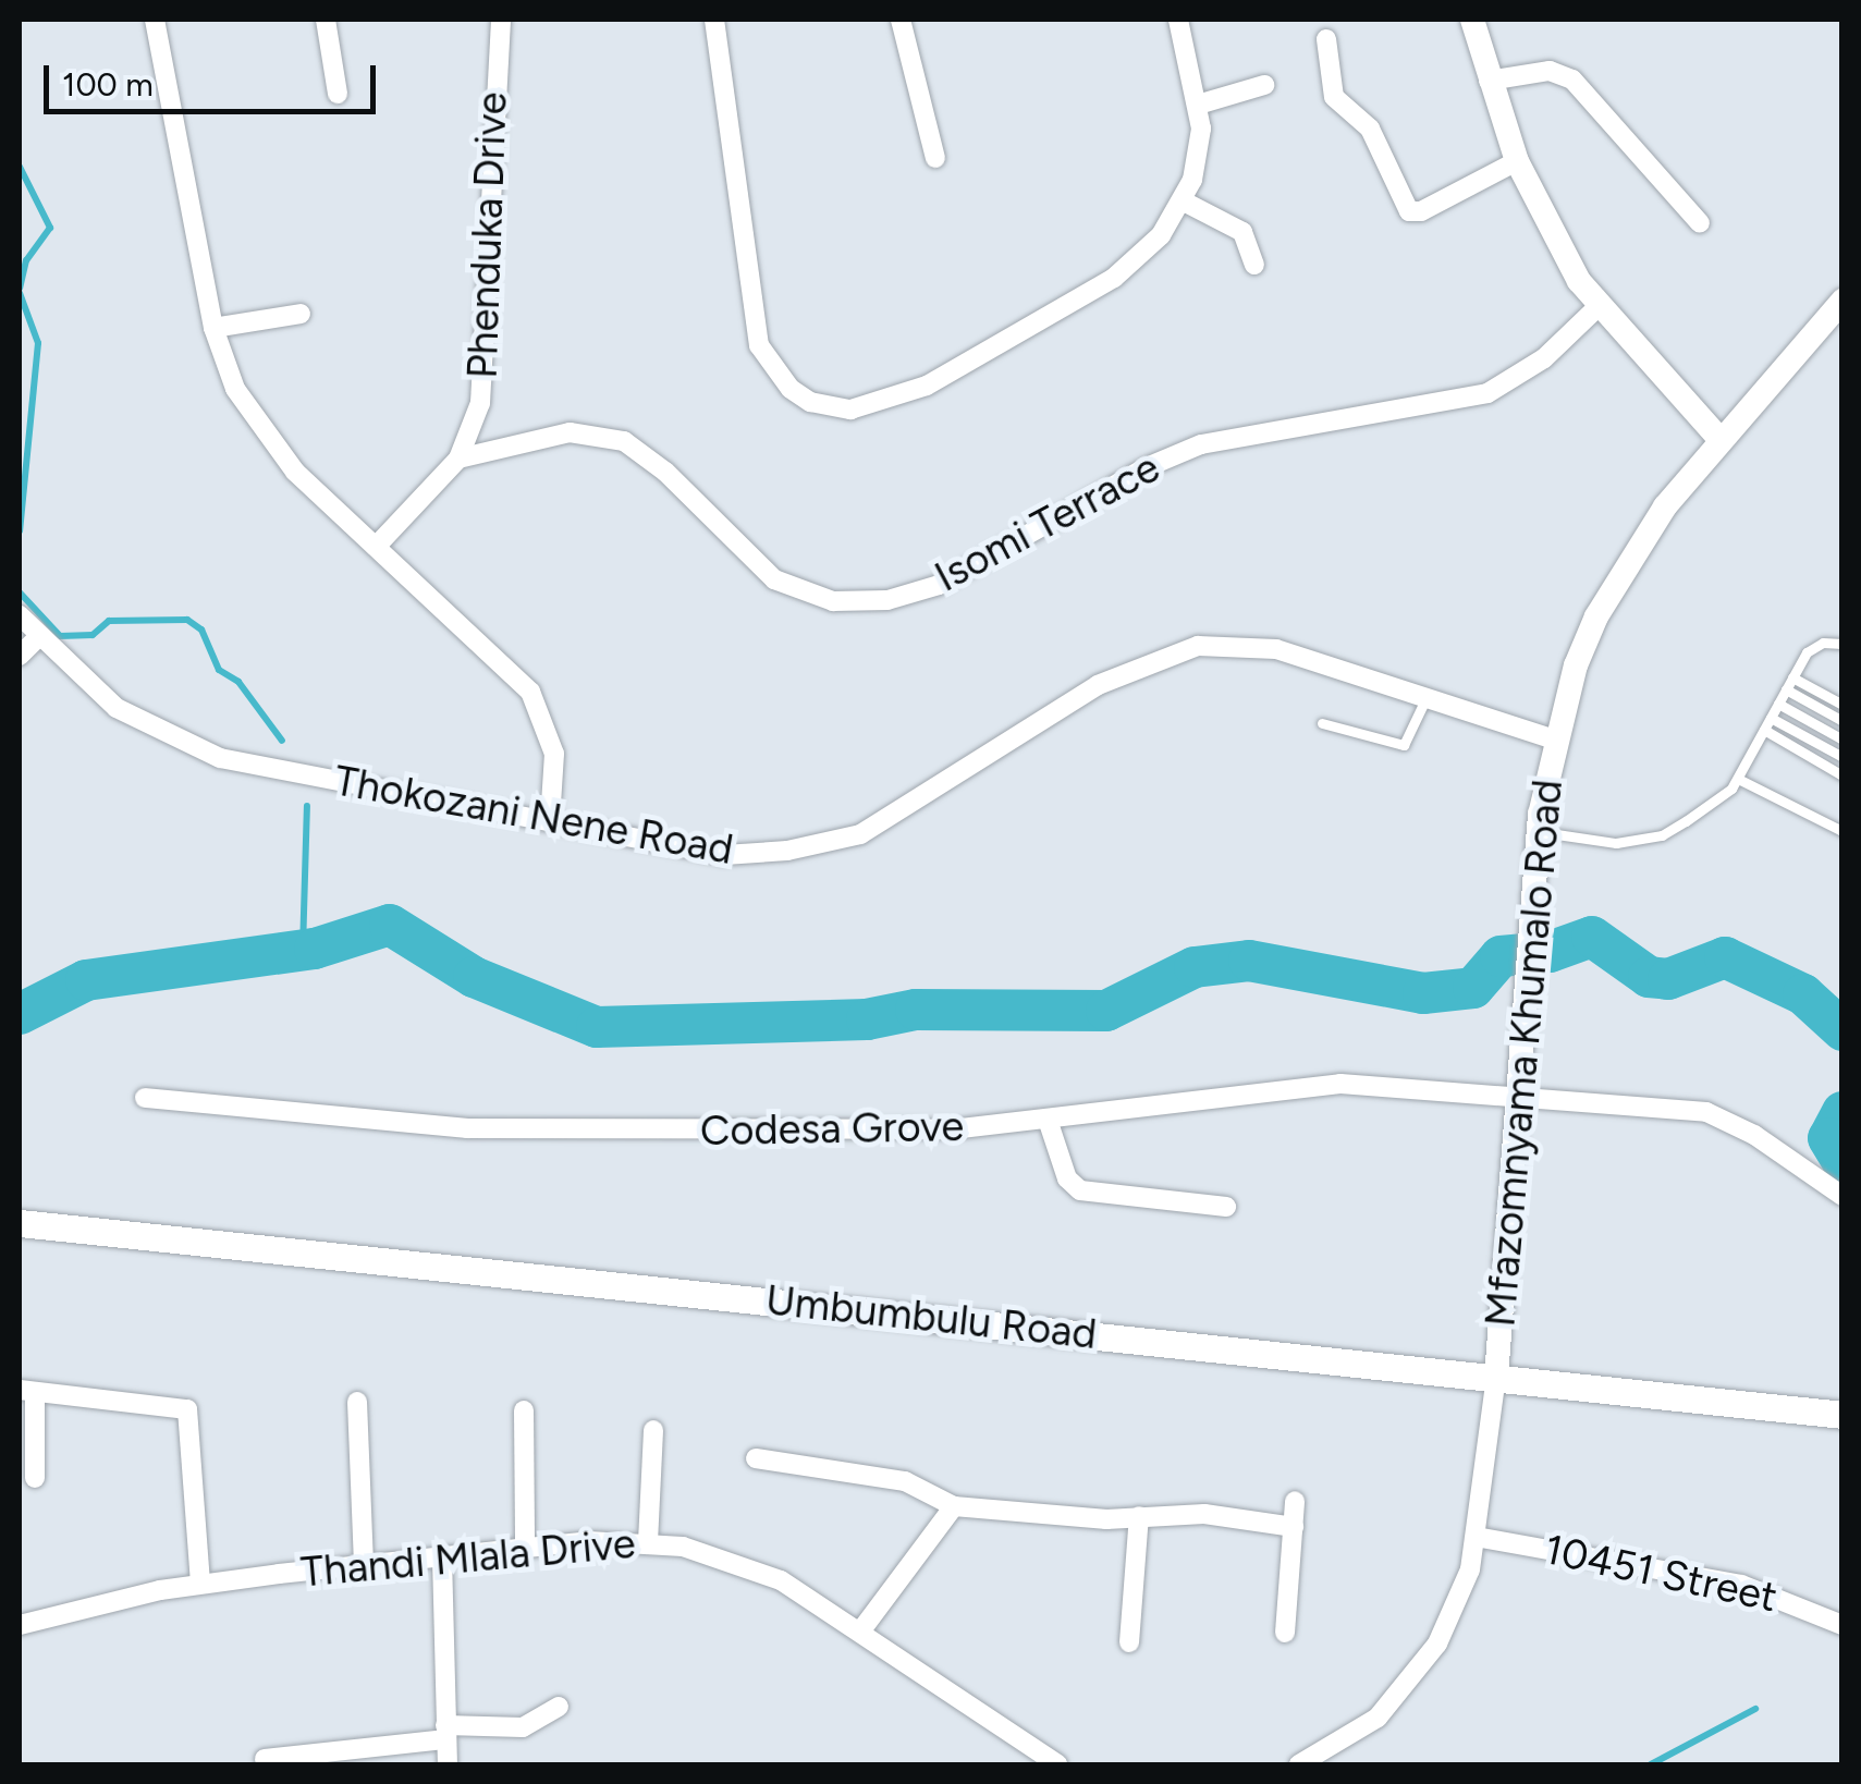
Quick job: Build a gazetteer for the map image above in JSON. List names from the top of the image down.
{
  "streets": {
    "main road": ["Umbumbulu Road"],
    "street": [
      "Phenduka Drive",
      "Isomi Terrace",
      "Thokozani Nene Road",
      "Mfazomnyama Khumalo Road",
      "Codesa Grove",
      "Thandi Mlala Drive",
      "10451 Street"
    ]
  },
  "crossings": [
    ["Phenduka Drive", "Isomi Terrace"],
    ["Thokozani Nene Road", "Mfazomnyama Khumalo Road"],
    ["Mfazomnyama Khumalo Road", "Codesa Grove"],
    ["Mfazomnyama Khumalo Road", "Umbumbulu Road"]
  ],
  "scale_bar": "100 m"
}
